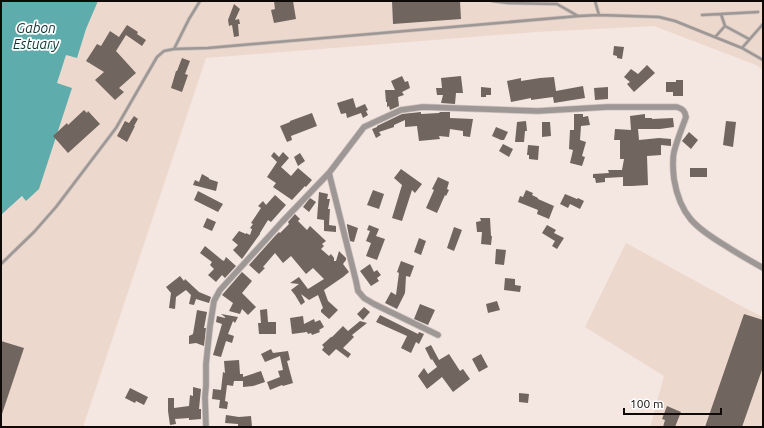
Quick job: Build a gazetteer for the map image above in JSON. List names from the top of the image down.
{
  "water": ["Gabon Estuary"],
  "scale_bar": "100 m"
}
